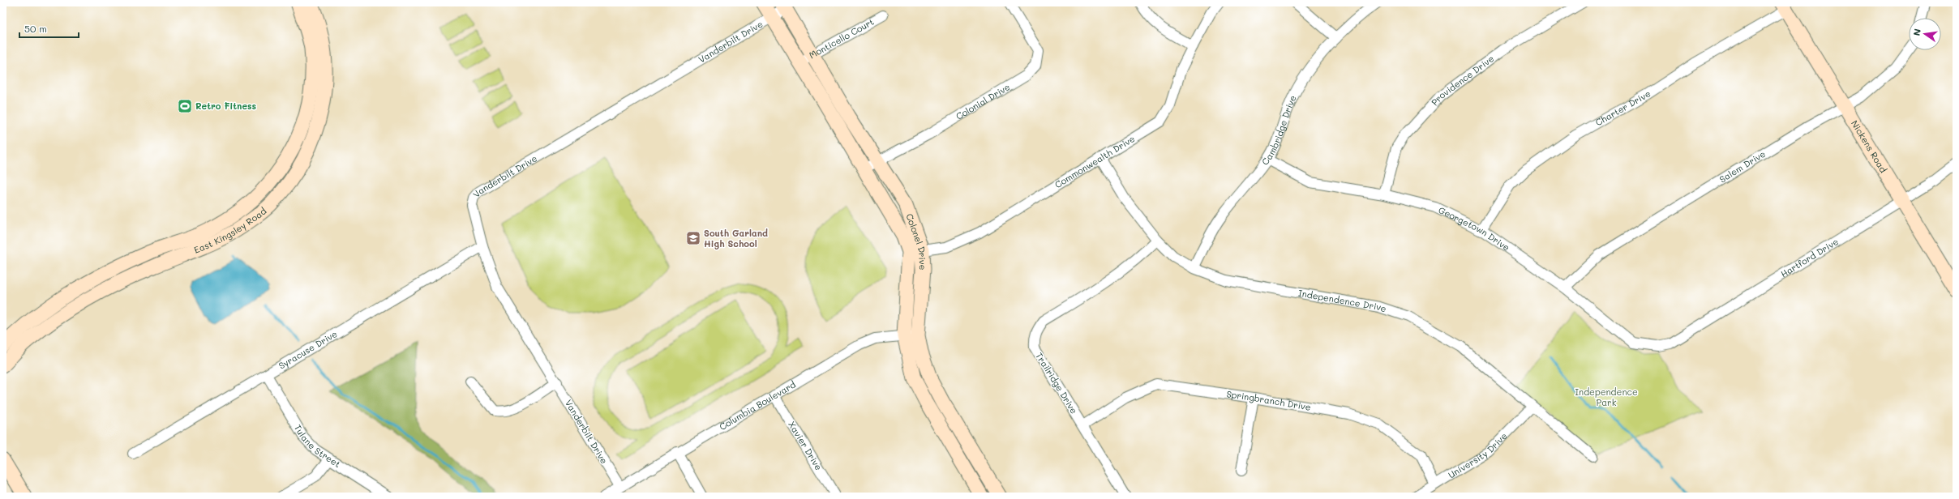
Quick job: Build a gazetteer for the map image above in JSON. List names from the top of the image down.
{
  "streets": {
    "street": [
      "Monticello Court",
      "Vanderbilt Drive",
      "Providence Drive",
      "Colonial Drive",
      "Charter Drive",
      "Cambridge Drive",
      "Nickens Road",
      "Commonwealth Drive",
      "Salem Drive",
      "East Kingsley Road",
      "Georgetown Drive",
      "Colonel Drive",
      "Hartford Drive",
      "Independence Drive",
      "Syracuse Drive",
      "Trailridge Drive",
      "Springbranch Drive",
      "Columbia Boulevard",
      "Tulane Street",
      "Xavier Drive",
      "University Drive"
    ]
  },
  "crossings": [
    ["Monticello Court", "Colonel Drive"],
    ["Vanderbilt Drive", "Colonel Drive"],
    ["Vanderbilt Drive", "Syracuse Drive"],
    ["Vanderbilt Drive", "Columbia Boulevard"],
    ["Providence Drive", "Georgetown Drive"],
    ["Colonial Drive", "Colonel Drive"],
    ["Charter Drive", "Nickens Road"],
    ["Charter Drive", "Georgetown Drive"],
    ["Cambridge Drive", "Georgetown Drive"],
    ["Cambridge Drive", "Independence Drive"],
    ["Nickens Road", "Salem Drive"],
    ["Nickens Road", "Hartford Drive"],
    ["Commonwealth Drive", "Colonel Drive"],
    ["Commonwealth Drive", "Independence Drive"],
    ["Salem Drive", "Georgetown Drive"],
    ["Georgetown Drive", "Hartford Drive"],
    ["Colonel Drive", "Columbia Boulevard"],
    ["Independence Drive", "Trailridge Drive"],
    ["Independence Drive", "University Drive"],
    ["Syracuse Drive", "Tulane Street"],
    ["Trailridge Drive", "Springbranch Drive"],
    ["Springbranch Drive", "University Drive"],
    ["Columbia Boulevard", "Xavier Drive"]
  ],
  "parks": ["Independence Park"],
  "places": {
    "sports": ["Retro Fitness"],
    "school or university": ["South Garland High School"]
  },
  "scale_bar": "50 m",
  "north": "left"
}
